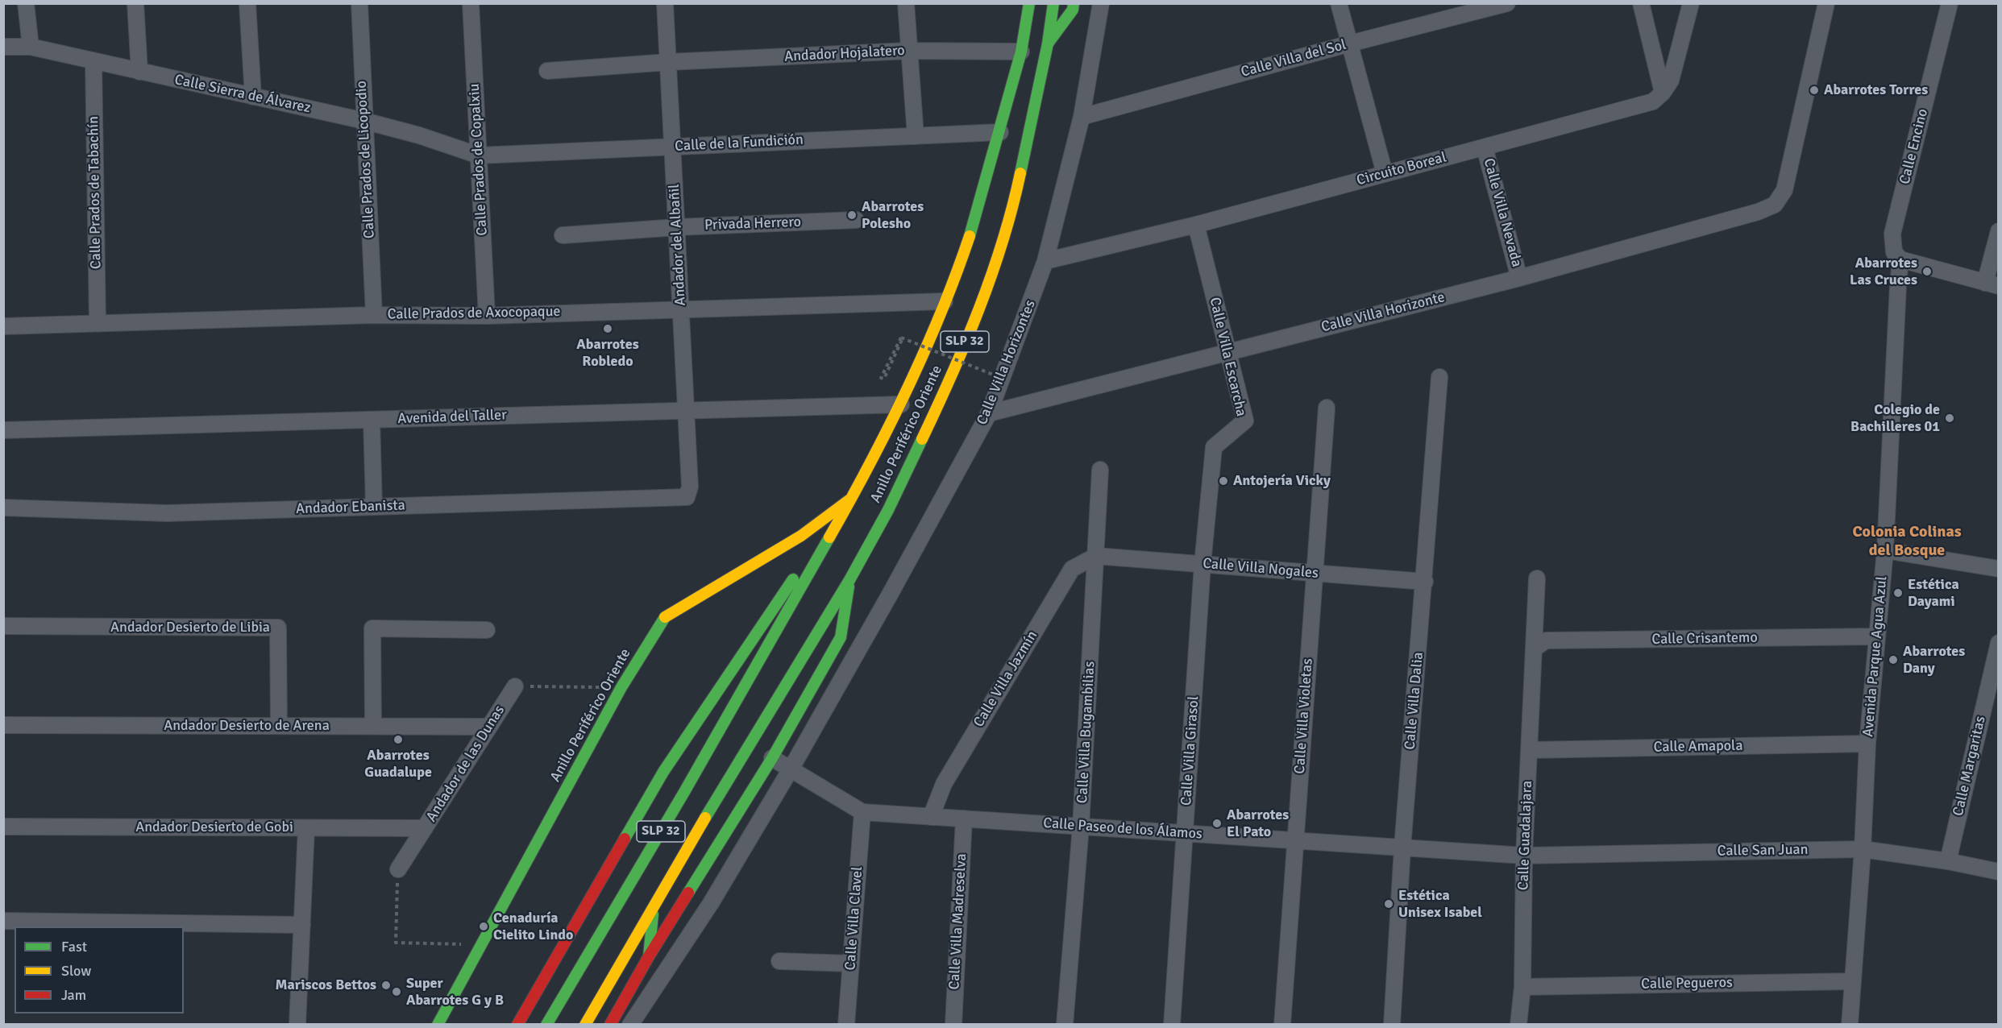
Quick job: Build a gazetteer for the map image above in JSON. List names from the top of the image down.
{
  "streets": {
    "main road": ["SLP 32", "Anillo Periférico Oriente"],
    "street": [
      "Andador Hojalatero",
      "Calle Villa del Sol",
      "Calle Sierra de Álvarez",
      "Calle de la Fundición",
      "Calle Encino",
      "Calle Prados de Licopodio",
      "Calle Prados de Copalxiu",
      "Circuito Boreal",
      "Calle Prados de Tabachín",
      "Calle Villa Nevada",
      "Privada Herrero",
      "Andador del Albañil",
      "Calle Villa Horizonte",
      "Calle Prados de Axocopaque",
      "Calle Villa Escarcha",
      "Calle Villa Horizontes",
      "Avenida del Taller",
      "Andador Ebanista",
      "Calle Villa Nogales",
      "Andador Desierto de Libia",
      "Calle Crisantemo",
      "Avenida Parque Agua Azul",
      "Calle Villa Jazmín",
      "Calle Villa Dalia",
      "Calle Villa Violetas",
      "Andador Desierto de Arena",
      "Calle Villa Bugambilias",
      "Calle Amapola",
      "Calle Villa Girasol",
      "Andador de las Dunas",
      "Calle Margaritas",
      "Andador Desierto de Gobi",
      "Calle Paseo de los Álamos",
      "Calle Guadalajara",
      "Calle San Juan",
      "Calle Villa Clavel",
      "Calle Villa Madreselva",
      "Calle Pegueros"
    ]
  },
  "crossings": [
    ["Andador Hojalatero", "Andador del Albañil"],
    ["Andador Hojalatero", "Anillo Periférico Oriente"],
    ["Calle Villa del Sol", "Calle Villa Horizontes"],
    ["Calle Sierra de Álvarez", "Calle de la Fundición"],
    ["Calle Sierra de Álvarez", "Calle Prados de Licopodio"],
    ["Calle Sierra de Álvarez", "Calle Prados de Copalxiu"],
    ["Calle Sierra de Álvarez", "Calle Prados de Tabachín"],
    ["Calle de la Fundición", "Calle Prados de Copalxiu"],
    ["Calle de la Fundición", "Andador del Albañil"],
    ["Calle de la Fundición", "Anillo Periférico Oriente"],
    ["Calle Encino", "Avenida Parque Agua Azul"],
    ["Calle Prados de Licopodio", "Calle Prados de Axocopaque"],
    ["Calle Prados de Copalxiu", "Calle Prados de Axocopaque"],
    ["Circuito Boreal", "Calle Villa Nevada"],
    ["Circuito Boreal", "Calle Villa Escarcha"],
    ["Circuito Boreal", "Calle Villa Horizontes"],
    ["Calle Prados de Tabachín", "Calle Prados de Axocopaque"],
    ["Calle Villa Nevada", "Calle Villa Horizonte"],
    ["Privada Herrero", "Andador del Albañil"],
    ["Andador del Albañil", "Calle Prados de Axocopaque"],
    ["Andador del Albañil", "Avenida del Taller"],
    ["Andador del Albañil", "Andador Ebanista"],
    ["Calle Villa Horizonte", "Calle Villa Escarcha"],
    ["Calle Villa Horizonte", "Calle Villa Horizontes"],
    ["Calle Prados de Axocopaque", "Anillo Periférico Oriente"],
    ["Calle Villa Escarcha", "Calle Villa Nogales"],
    ["Calle Villa Escarcha", "Calle Villa Girasol"],
    ["Calle Villa Horizontes", "Calle Paseo de los Álamos"],
    ["Avenida del Taller", "Anillo Periférico Oriente"],
    ["Anillo Periférico Oriente", "Calle Paseo de los Álamos"],
    ["Calle Villa Nogales", "Calle Villa Jazmín"],
    ["Calle Villa Nogales", "Calle Villa Dalia"],
    ["Calle Villa Nogales", "Calle Villa Violetas"],
    ["Calle Villa Nogales", "Calle Villa Bugambilias"],
    ["Calle Villa Nogales", "Calle Villa Girasol"],
    ["Andador Desierto de Libia", "Andador Desierto de Arena"],
    ["Calle Crisantemo", "Avenida Parque Agua Azul"],
    ["Calle Crisantemo", "Calle Guadalajara"],
    ["Avenida Parque Agua Azul", "Calle Amapola"],
    ["Avenida Parque Agua Azul", "Calle San Juan"],
    ["Avenida Parque Agua Azul", "Calle Pegueros"],
    ["Calle Villa Jazmín", "Calle Villa Bugambilias"],
    ["Calle Villa Jazmín", "Calle Paseo de los Álamos"],
    ["Calle Villa Dalia", "Calle Paseo de los Álamos"],
    ["Calle Villa Violetas", "Calle Paseo de los Álamos"],
    ["Andador Desierto de Arena", "Andador de las Dunas"],
    ["Calle Villa Bugambilias", "Calle Paseo de los Álamos"],
    ["Calle Amapola", "Calle Guadalajara"],
    ["Calle Villa Girasol", "Calle Paseo de los Álamos"],
    ["Andador de las Dunas", "Andador Desierto de Gobi"],
    ["Calle Margaritas", "Calle San Juan"],
    ["Calle Paseo de los Álamos", "Calle Guadalajara"],
    ["Calle Paseo de los Álamos", "Calle San Juan"],
    ["Calle Paseo de los Álamos", "Calle Villa Clavel"],
    ["Calle Paseo de los Álamos", "Calle Villa Madreselva"],
    ["Calle Guadalajara", "Calle San Juan"],
    ["Calle Guadalajara", "Calle Pegueros"]
  ],
  "districts": ["Colonia Colinas del Bosque"],
  "places": [
    "Abarrotes Torres",
    "Abarrotes Polesho",
    "Abarrotes Las Cruces",
    "Abarrotes Robledo",
    "Colegio de Bachilleres 01",
    "Antojería Vicky",
    "Estética Dayami",
    "Abarrotes Dany",
    "Abarrotes Guadalupe",
    "Abarrotes El Pato",
    "Estética Unisex Isabel",
    "Cenaduría Cielito Lindo",
    "Mariscos Bettos",
    "Super Abarrotes G y B"
  ],
  "legend": ["Fast", "Slow", "Jam"]
}
